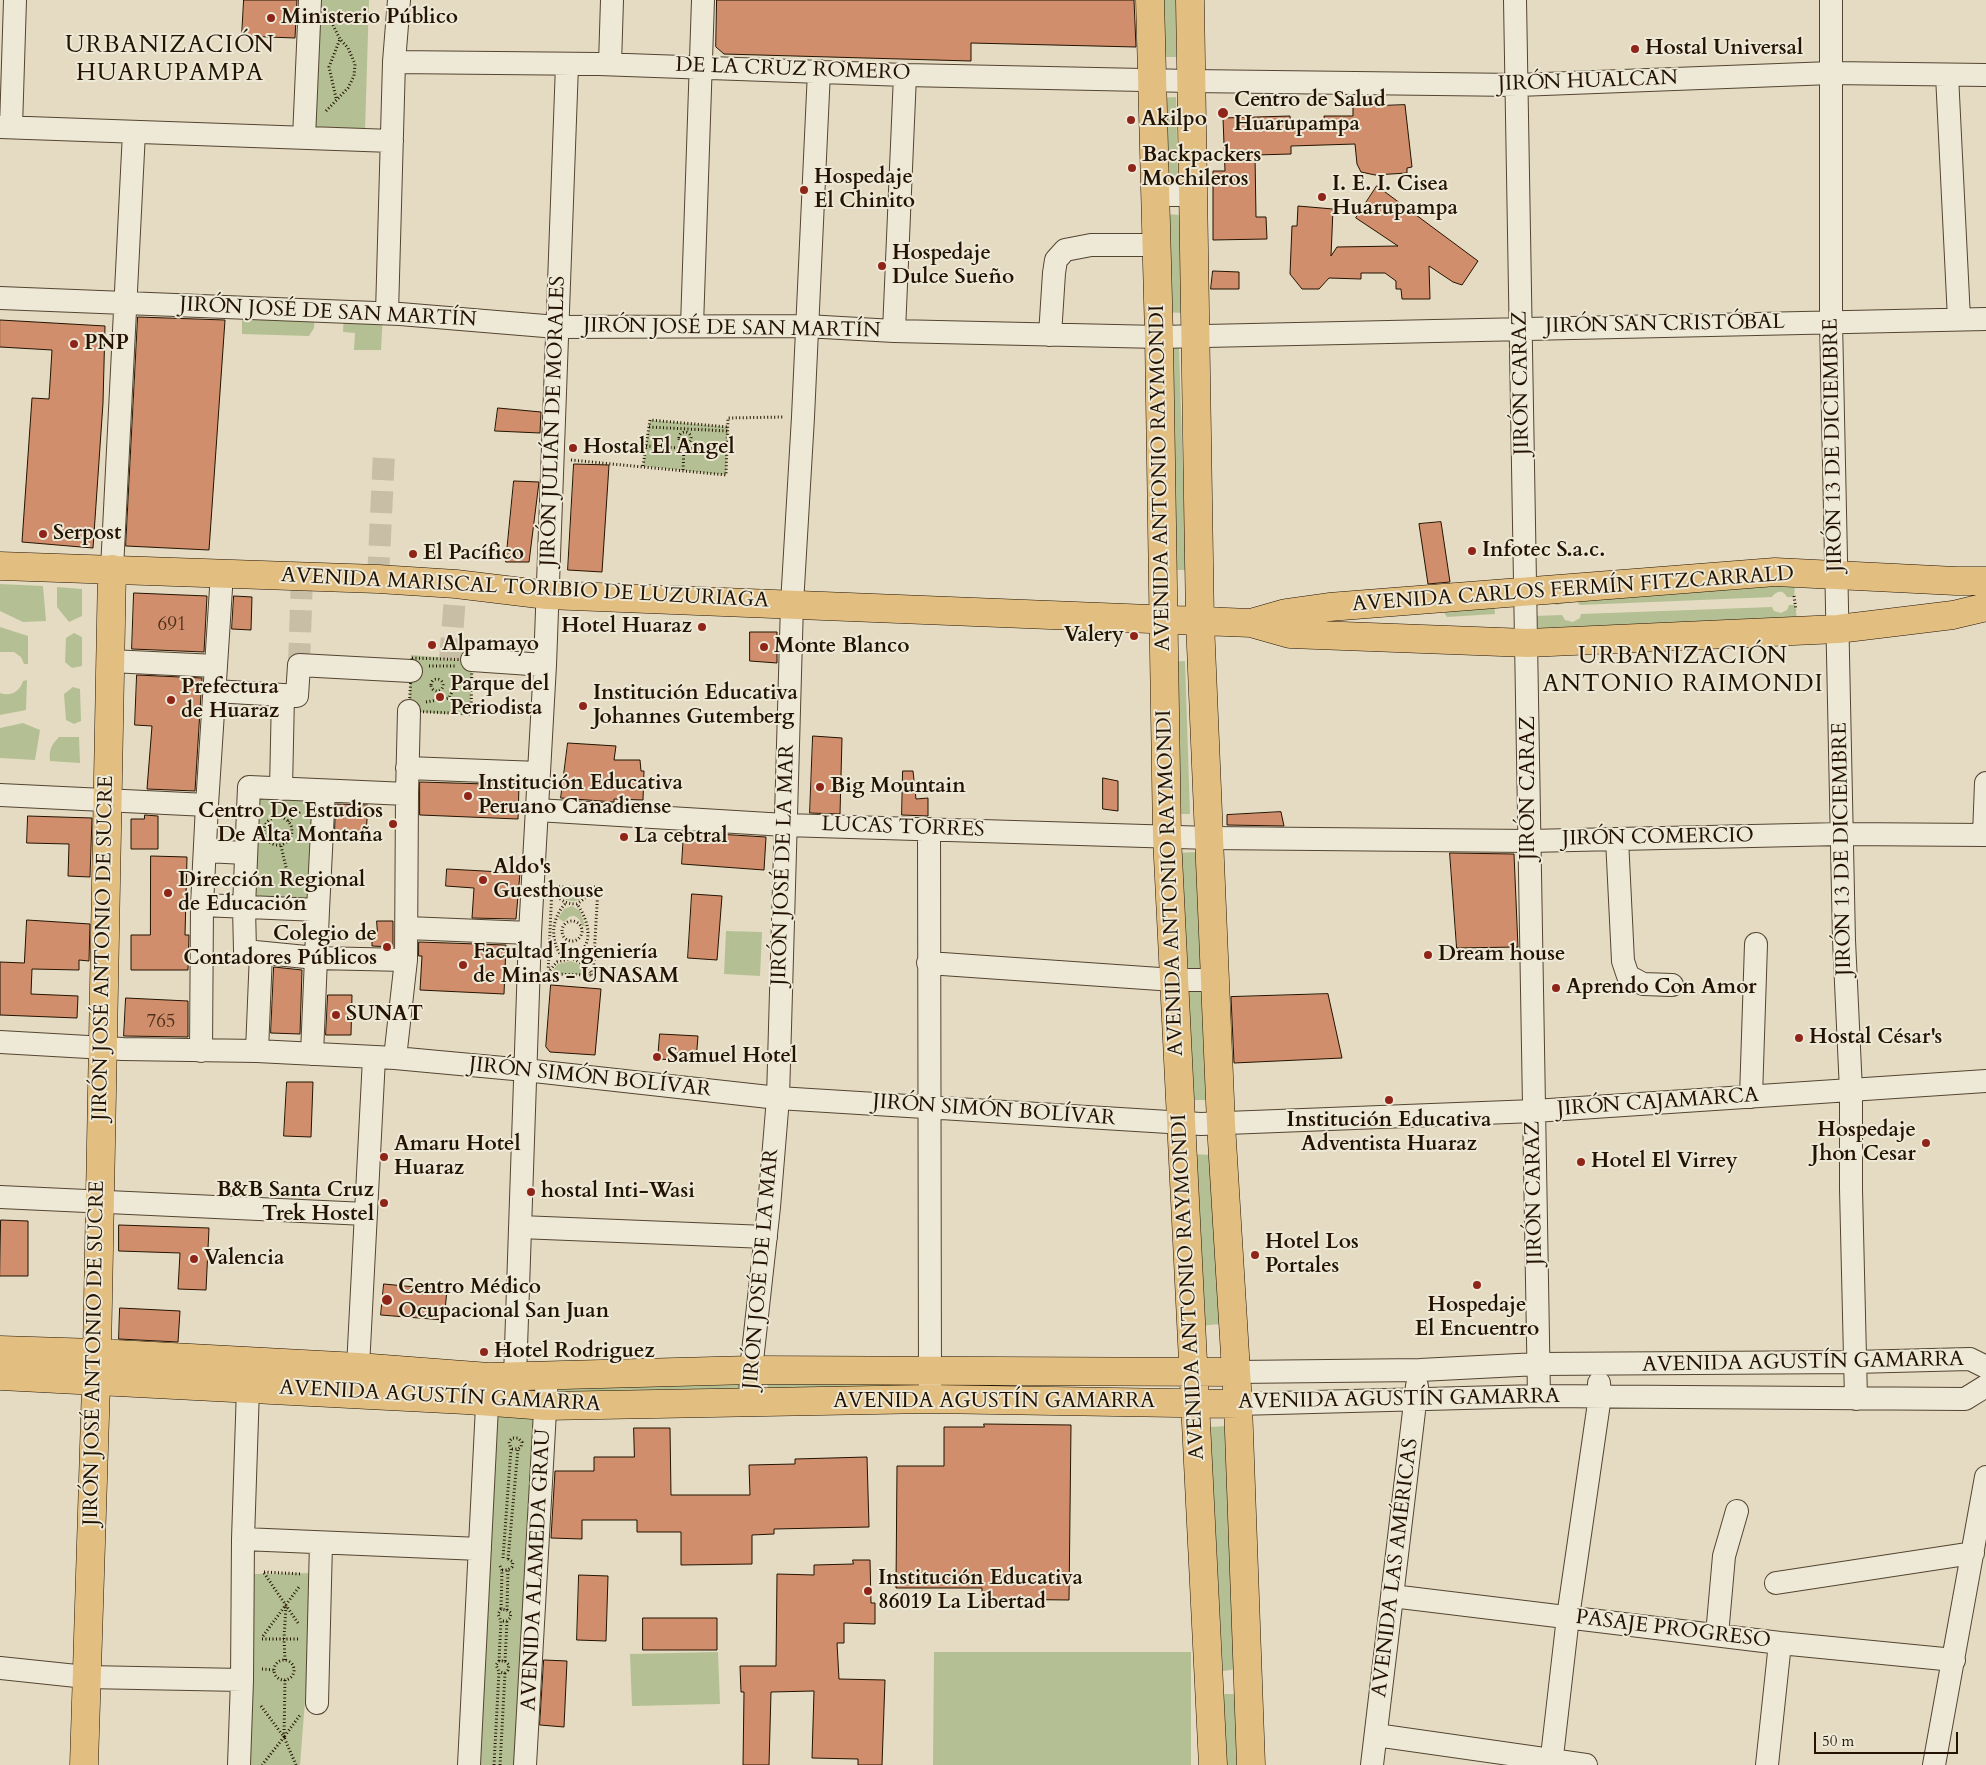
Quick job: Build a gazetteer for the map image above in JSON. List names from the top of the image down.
{
  "streets": {
    "main road": [
      "AVENIDA ANTONIO RAYMONDI",
      "AVENIDA MARISCAL TORIBIO DE LUZURIAGA",
      "AVENIDA CARLOS FERMÍN FITZCARRALD",
      "JIRÓN JOSÉ ANTONIO DE SUCRE",
      "AVENIDA AGUSTÍN GAMARRA"
    ],
    "street": [
      "DE LA CRUZ ROMERO",
      "JIRÓN HUALCAN",
      "JIRÓN JOSÉ DE SAN MARTÍN",
      "JIRÓN SAN CRISTÓBAL",
      "JIRÓN CARAZ",
      "JIRÓN JULIÁN DE MORALES",
      "JIRÓN 13 DE DICIEMBRE",
      "LUCAS TORRES",
      "JIRÓN COMERCIO",
      "JIRÓN JOSÉ DE LA MAR",
      "JIRÓN SIMÓN BOLÍVAR",
      "JIRÓN CAJAMARCA",
      "AVENIDA LAS AMÉRICAS",
      "AVENIDA ALAMEDA GRAU",
      "PASAJE PROGRESO"
    ]
  },
  "crossings": [
    ["DE LA CRUZ ROMERO", "JIRÓN HUALCAN"],
    ["DE LA CRUZ ROMERO", "JIRÓN JULIÁN DE MORALES"],
    ["DE LA CRUZ ROMERO", "AVENIDA ANTONIO RAYMONDI"],
    ["DE LA CRUZ ROMERO", "JIRÓN JOSÉ DE LA MAR"],
    ["JIRÓN HUALCAN", "JIRÓN CARAZ"],
    ["JIRÓN HUALCAN", "JIRÓN 13 DE DICIEMBRE"],
    ["JIRÓN HUALCAN", "AVENIDA ANTONIO RAYMONDI"],
    ["JIRÓN JOSÉ DE SAN MARTÍN", "JIRÓN SAN CRISTÓBAL"],
    ["JIRÓN JOSÉ DE SAN MARTÍN", "JIRÓN JULIÁN DE MORALES"],
    ["JIRÓN JOSÉ DE SAN MARTÍN", "AVENIDA ANTONIO RAYMONDI"],
    ["JIRÓN JOSÉ DE SAN MARTÍN", "JIRÓN JOSÉ DE LA MAR"],
    ["JIRÓN JOSÉ DE SAN MARTÍN", "JIRÓN JOSÉ ANTONIO DE SUCRE"],
    ["JIRÓN SAN CRISTÓBAL", "JIRÓN CARAZ"],
    ["JIRÓN SAN CRISTÓBAL", "JIRÓN 13 DE DICIEMBRE"],
    ["JIRÓN SAN CRISTÓBAL", "AVENIDA ANTONIO RAYMONDI"],
    ["JIRÓN CARAZ", "AVENIDA CARLOS FERMÍN FITZCARRALD"],
    ["JIRÓN CARAZ", "JIRÓN COMERCIO"],
    ["JIRÓN CARAZ", "JIRÓN CAJAMARCA"],
    ["JIRÓN CARAZ", "AVENIDA AGUSTÍN GAMARRA"],
    ["JIRÓN JULIÁN DE MORALES", "AVENIDA MARISCAL TORIBIO DE LUZURIAGA"],
    ["JIRÓN JULIÁN DE MORALES", "LUCAS TORRES"],
    ["JIRÓN JULIÁN DE MORALES", "JIRÓN SIMÓN BOLÍVAR"],
    ["JIRÓN JULIÁN DE MORALES", "AVENIDA AGUSTÍN GAMARRA"],
    ["JIRÓN 13 DE DICIEMBRE", "AVENIDA CARLOS FERMÍN FITZCARRALD"],
    ["JIRÓN 13 DE DICIEMBRE", "JIRÓN COMERCIO"],
    ["JIRÓN 13 DE DICIEMBRE", "JIRÓN CAJAMARCA"],
    ["JIRÓN 13 DE DICIEMBRE", "AVENIDA AGUSTÍN GAMARRA"],
    ["AVENIDA ANTONIO RAYMONDI", "AVENIDA MARISCAL TORIBIO DE LUZURIAGA"],
    ["AVENIDA ANTONIO RAYMONDI", "AVENIDA CARLOS FERMÍN FITZCARRALD"],
    ["AVENIDA ANTONIO RAYMONDI", "LUCAS TORRES"],
    ["AVENIDA ANTONIO RAYMONDI", "JIRÓN COMERCIO"],
    ["AVENIDA ANTONIO RAYMONDI", "JIRÓN SIMÓN BOLÍVAR"],
    ["AVENIDA ANTONIO RAYMONDI", "JIRÓN CAJAMARCA"],
    ["AVENIDA ANTONIO RAYMONDI", "AVENIDA AGUSTÍN GAMARRA"],
    ["AVENIDA MARISCAL TORIBIO DE LUZURIAGA", "AVENIDA CARLOS FERMÍN FITZCARRALD"],
    ["AVENIDA MARISCAL TORIBIO DE LUZURIAGA", "JIRÓN JOSÉ DE LA MAR"],
    ["AVENIDA MARISCAL TORIBIO DE LUZURIAGA", "JIRÓN JOSÉ ANTONIO DE SUCRE"],
    ["LUCAS TORRES", "JIRÓN COMERCIO"],
    ["LUCAS TORRES", "JIRÓN JOSÉ DE LA MAR"],
    ["JIRÓN JOSÉ DE LA MAR", "JIRÓN SIMÓN BOLÍVAR"],
    ["JIRÓN JOSÉ DE LA MAR", "AVENIDA AGUSTÍN GAMARRA"],
    ["JIRÓN JOSÉ ANTONIO DE SUCRE", "JIRÓN SIMÓN BOLÍVAR"],
    ["JIRÓN JOSÉ ANTONIO DE SUCRE", "AVENIDA AGUSTÍN GAMARRA"],
    ["JIRÓN SIMÓN BOLÍVAR", "JIRÓN CAJAMARCA"],
    ["AVENIDA AGUSTÍN GAMARRA", "AVENIDA LAS AMÉRICAS"],
    ["AVENIDA AGUSTÍN GAMARRA", "AVENIDA ALAMEDA GRAU"],
    ["AVENIDA LAS AMÉRICAS", "PASAJE PROGRESO"]
  ],
  "districts": ["URBANIZACIÓN HUARUPAMPA", "URBANIZACIÓN ANTONIO RAIMONDI"],
  "places": [
    "Ministerio Público",
    "Hostal Universal",
    "Centro de Salud Huarupampa",
    "Akilpo",
    "Backpackers Mochileros",
    "Hospedaje El Chinito",
    "I. E. I. Cisea Huarupampa",
    "Hospedaje Dulce Sueño",
    "PNP",
    "Hostal El Angel",
    "Serpost",
    "Infotec S.a.c.",
    "El Pacífico",
    "Hotel Huaraz",
    "Valery",
    "Alpamayo",
    "Monte Blanco",
    "Parque del Periodista",
    "Prefectura de Huaraz",
    "Institución Educativa Johannes Gutemberg",
    "Big Mountain",
    "Institución Educativa Peruano Canadiense",
    "Centro De Estudios De Alta Montaña",
    "La cebtral",
    "Aldo's Guesthouse",
    "Dirección Regional de Educación",
    "Colegio de Contadores Públicos",
    "Dream house",
    "Facultad Ingeniería de Minas - UNASAM",
    "Aprendo Con Amor",
    "SUNAT",
    "Hostal César's",
    "Samuel Hotel",
    "Institución Educativa Adventista Huaraz",
    "Hospedaje Jhon Cesar",
    "Amaru Hotel Huaraz",
    "Hotel El Virrey",
    "hostal Inti-Wasi",
    "B&B Santa Cruz Trek Hostel",
    "Hotel Los Portales",
    "Valencia",
    "Hospedaje El Encuentro",
    "Centro Médico Ocupacional San Juan",
    "Hotel Rodriguez",
    "Institución Educativa 86019 La Libertad"
  ],
  "house_numbers": ["691", "765"],
  "scale_bar": "50 m"
}
